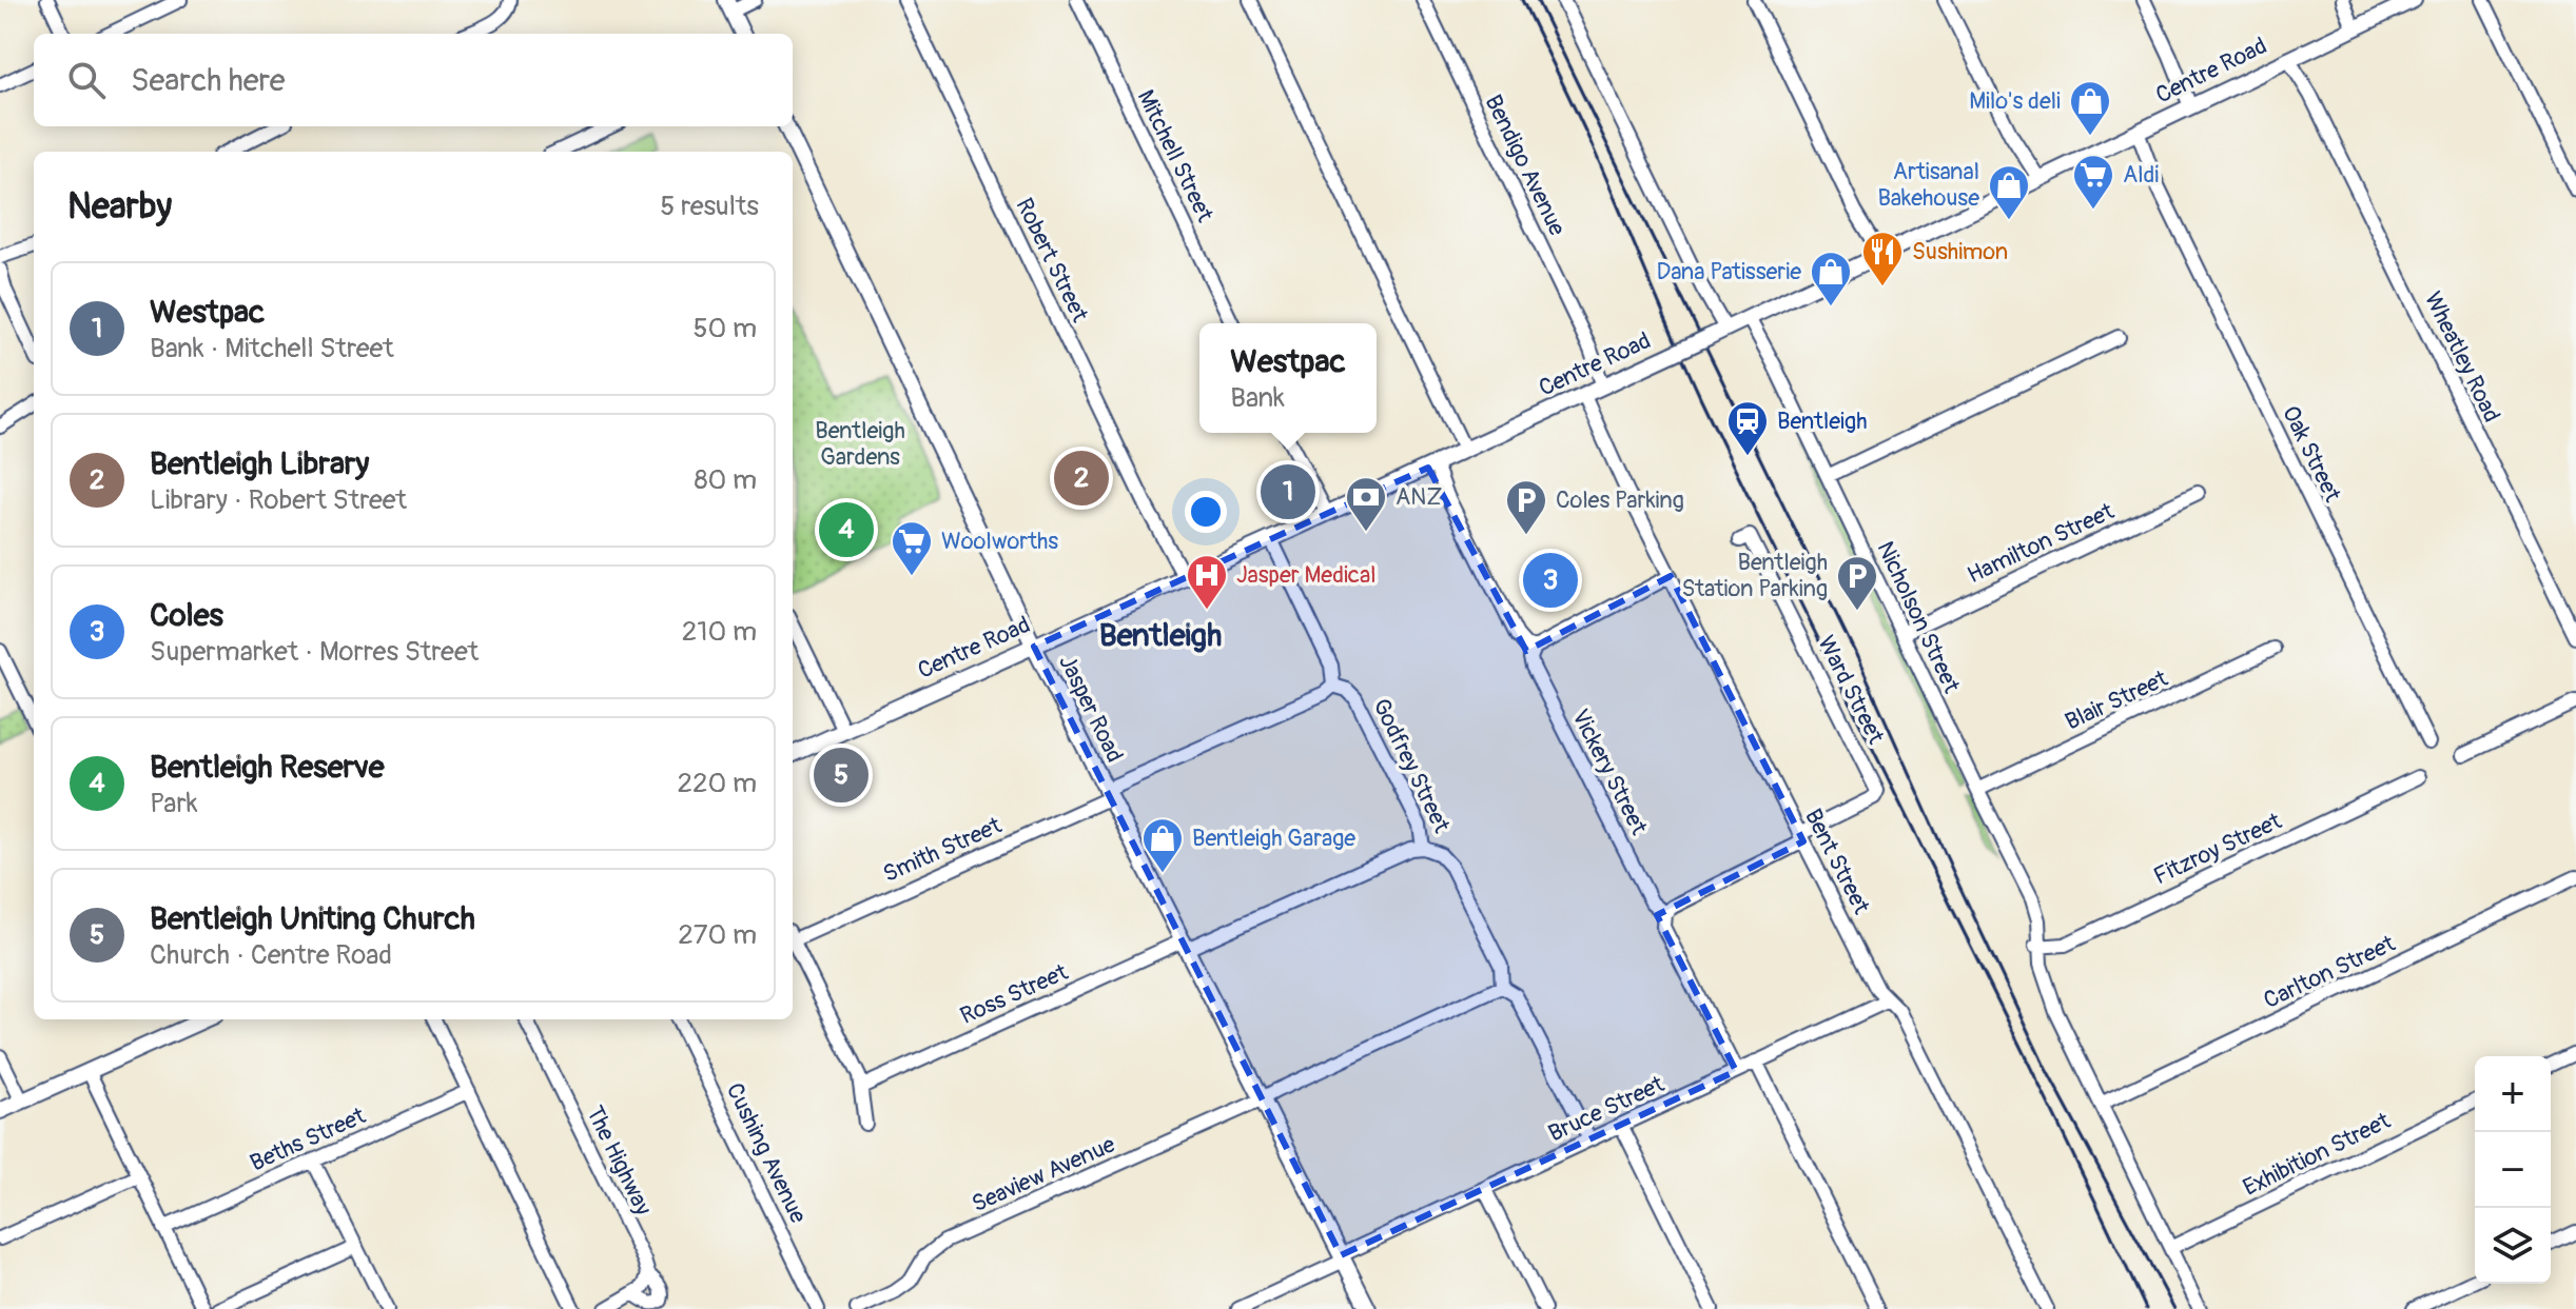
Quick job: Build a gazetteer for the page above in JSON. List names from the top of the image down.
{
  "streets": {
    "main road": ["Centre Road", "Jasper Road"],
    "street": [
      "Mitchell Street",
      "Bendigo Avenue",
      "Robert Street",
      "Wheatley Road",
      "Oak Street",
      "Hamilton Street",
      "Nicholson Street",
      "Ward Street",
      "Blair Street",
      "Godfrey Street",
      "Vickery Street",
      "Fitzroy Street",
      "Smith Street",
      "Bent Street",
      "Carlton Street",
      "Ross Street",
      "Bruce Street",
      "Beths Street",
      "Cushing Avenue",
      "Exhibition Street",
      "The Highway",
      "Seaview Avenue"
    ]
  },
  "crossings": [
    ["Centre Road", "Bendigo Avenue"],
    ["Centre Road", "Robert Street"],
    ["Centre Road", "Wheatley Road"],
    ["Centre Road", "Oak Street"],
    ["Centre Road", "Nicholson Street"],
    ["Centre Road", "Jasper Road"],
    ["Centre Road", "Bent Street"],
    ["Hamilton Street", "Nicholson Street"],
    ["Nicholson Street", "Blair Street"],
    ["Nicholson Street", "Fitzroy Street"],
    ["Nicholson Street", "Carlton Street"],
    ["Nicholson Street", "Exhibition Street"],
    ["Ward Street", "Vickery Street"],
    ["Ward Street", "Bent Street"],
    ["Jasper Road", "Smith Street"],
    ["Jasper Road", "Ross Street"],
    ["Jasper Road", "Bruce Street"],
    ["Jasper Road", "Seaview Avenue"],
    ["Godfrey Street", "Smith Street"],
    ["Godfrey Street", "Ross Street"],
    ["Godfrey Street", "Bruce Street"],
    ["Godfrey Street", "Seaview Avenue"],
    ["Vickery Street", "Bruce Street"],
    ["Bent Street", "Bruce Street"]
  ],
  "districts": ["Bentleigh"],
  "parks": ["Bentleigh Gardens"],
  "places": {
    "shop": [
      "Milo's deli",
      "Artisanal Bakehouse",
      "Dana Patisserie",
      "Bentleigh Garage"
    ],
    "supermarket": ["Aldi", "Woolworths"],
    "restaurant": ["Sushimon"],
    "station": ["Bentleigh"],
    "bank": ["ANZ"],
    "parking": ["Coles Parking", "Bentleigh Station Parking"],
    "hospital": ["Jasper Medical"]
  },
  "page": {
    "search": "Search here",
    "heading": ["Nearby", "5 results"],
    "list": [
      {
        "mark": "1",
        "name": "Westpac",
        "note": "Bank · Mitchell Street",
        "value": "50 m"
      },
      {
        "mark": "2",
        "name": "Bentleigh Library",
        "note": "Library · Robert Street",
        "value": "80 m"
      },
      {
        "mark": "3",
        "name": "Coles",
        "note": "Supermarket · Morres Street",
        "value": "210 m"
      },
      {
        "mark": "4",
        "name": "Bentleigh Reserve",
        "note": "Park",
        "value": "220 m"
      },
      {
        "mark": "5",
        "name": "Bentleigh Uniting Church",
        "note": "Church · Centre Road",
        "value": "270 m"
      }
    ],
    "popup": ["Westpac", "Bank"],
    "pins": [
      "2",
      "1",
      "4",
      "3",
      "5"
    ],
    "map_buttons": ["+", "−"]
  }
}
